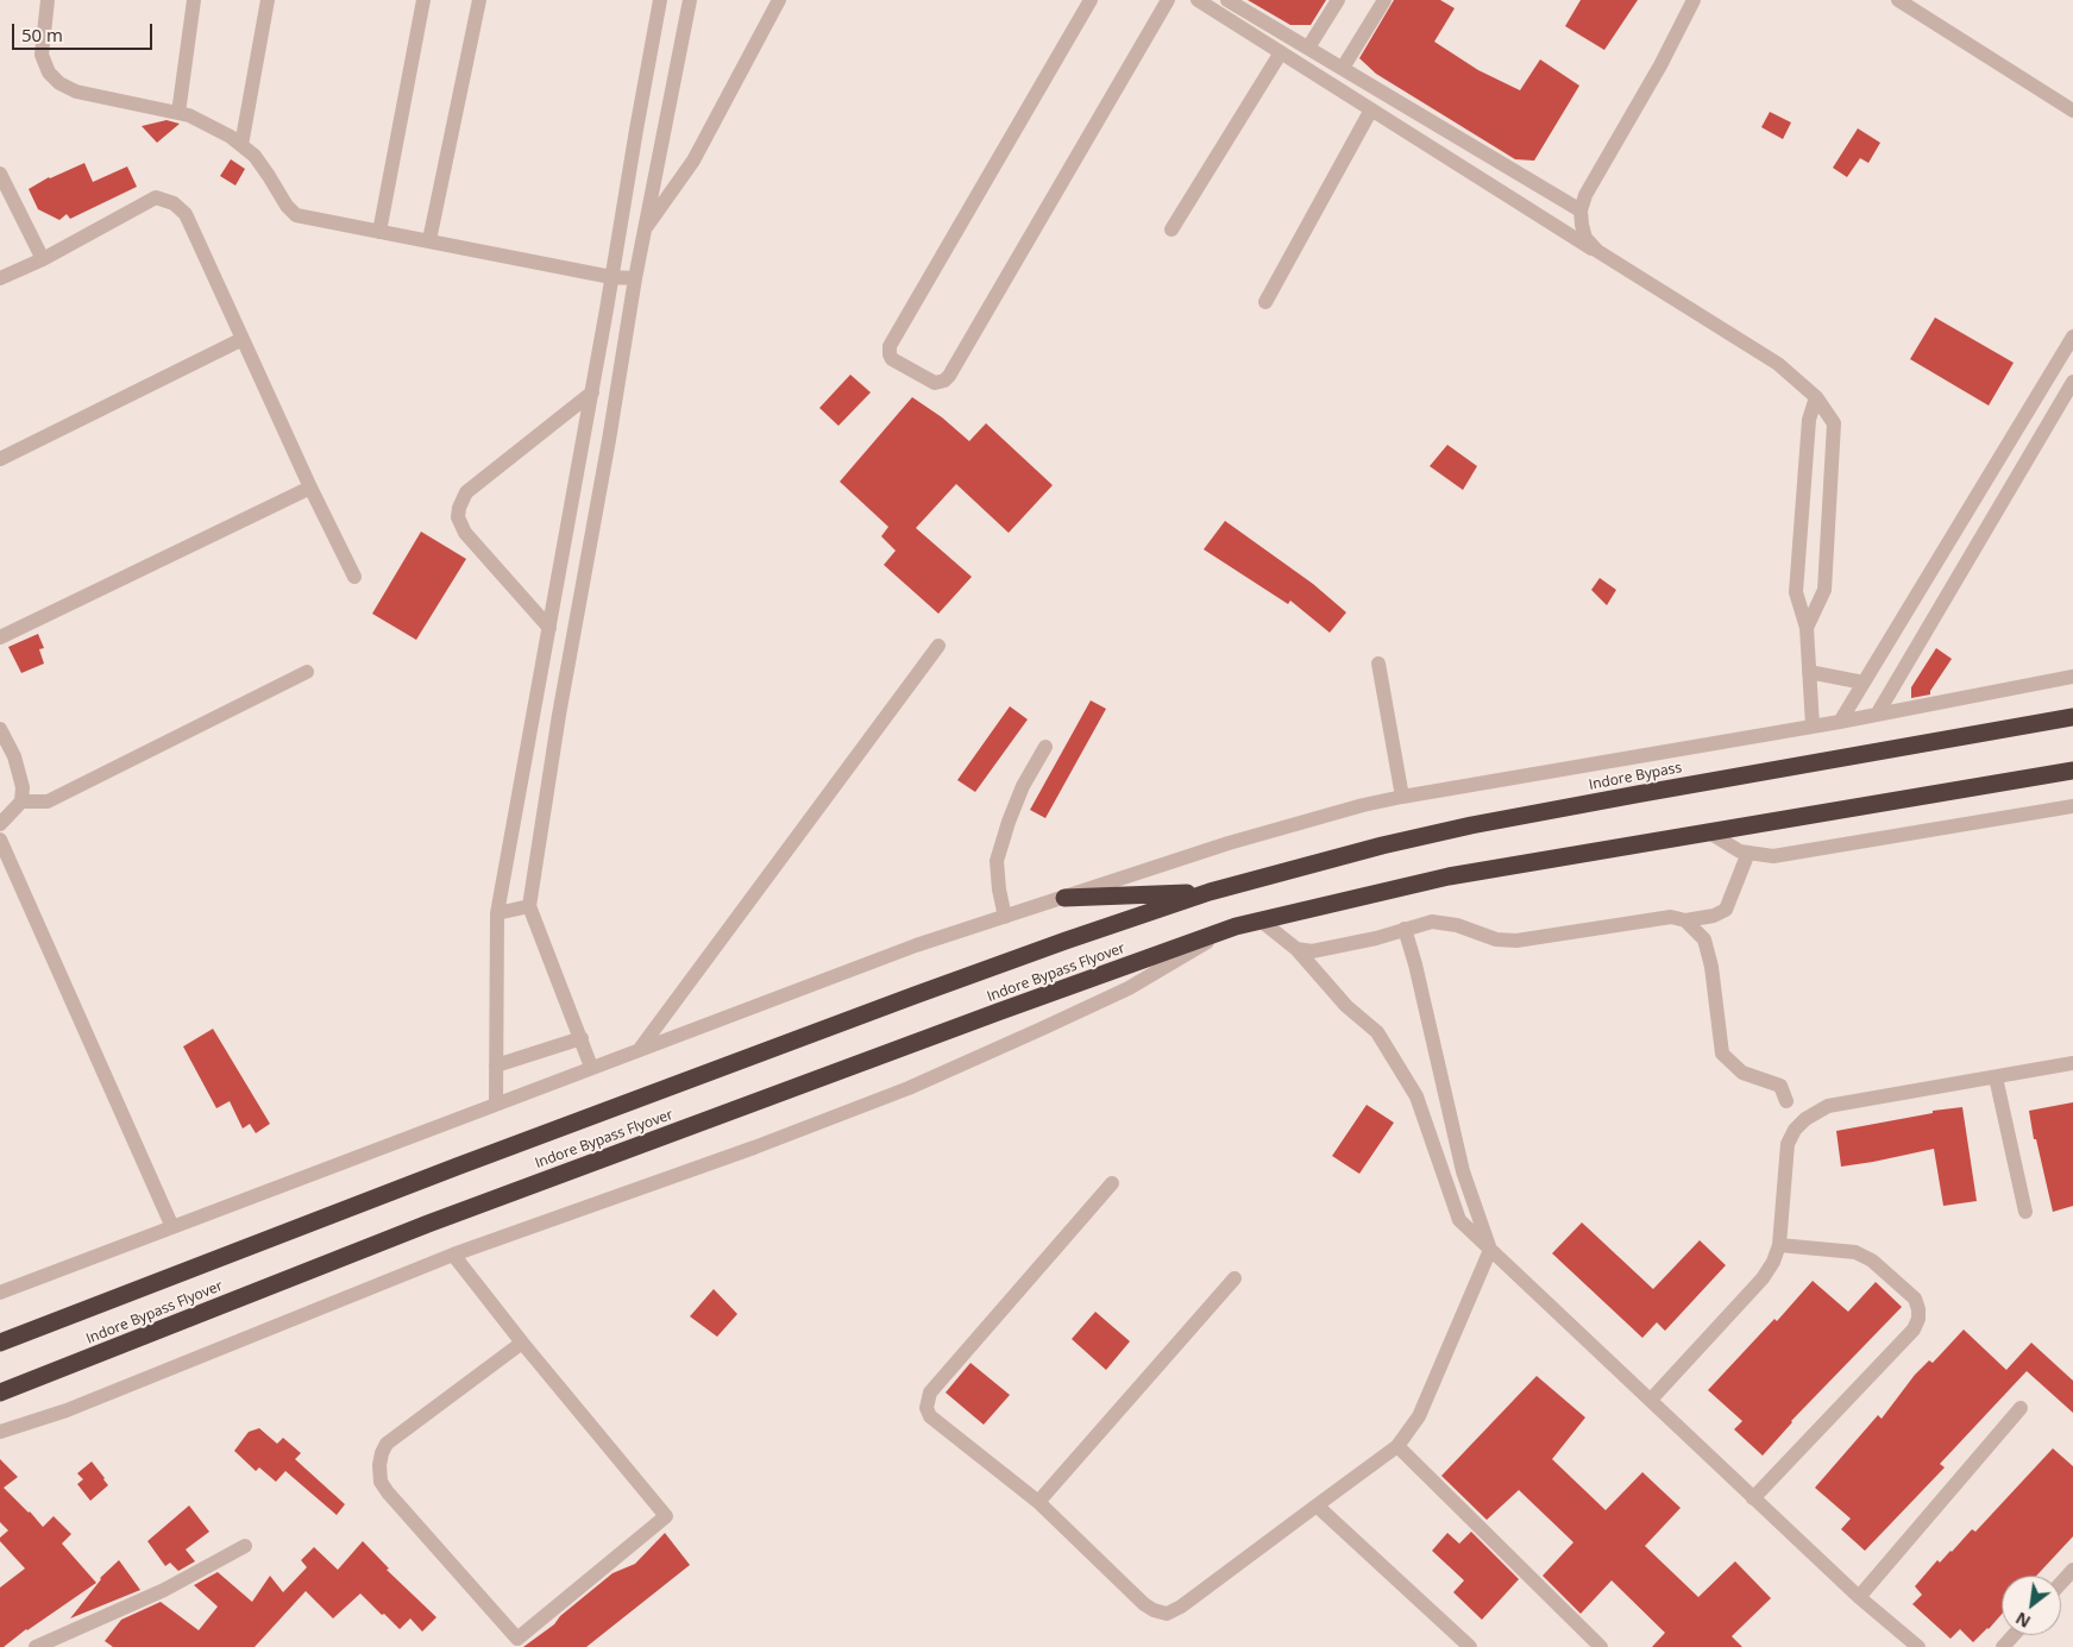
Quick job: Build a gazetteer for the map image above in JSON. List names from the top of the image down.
{
  "streets": {
    "highway": ["Indore Bypass", "Indore Bypass Flyover"]
  },
  "crossings": [
    ["Indore Bypass", "Indore Bypass Flyover"]
  ],
  "scale_bar": "50 m",
  "north": "bottom left"
}
